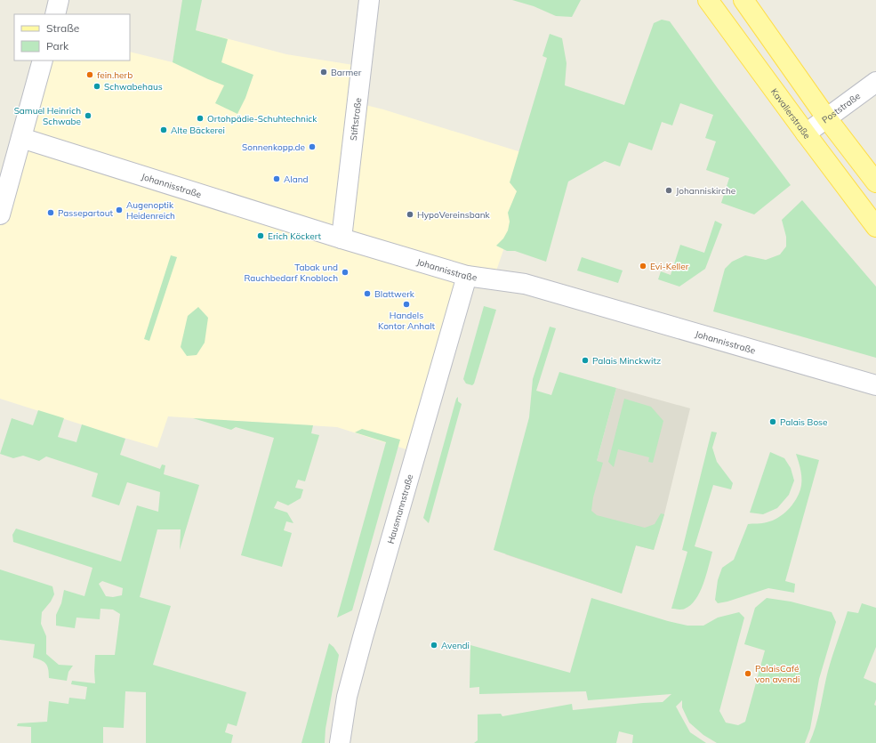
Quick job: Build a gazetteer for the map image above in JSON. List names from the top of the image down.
{
  "streets": {
    "main road": ["Kavalierstraße"],
    "street": [
      "Poststraße",
      "Stiftstraße",
      "Johannisstraße",
      "Hausmannstraße"
    ]
  },
  "crossings": [
    ["Poststraße", "Kavalierstraße"],
    ["Stiftstraße", "Johannisstraße"],
    ["Johannisstraße", "Hausmannstraße"]
  ],
  "places": [
    "Barmer",
    "fein.herb",
    "Schwabehaus",
    "Samuel Heinrich Schwabe",
    "Ortohpädie-Schuhtechnick",
    "Alte Bäckerei",
    "Sonnenkopp.de",
    "Aland",
    "Johanniskirche",
    "Augenoptik Heidenreich",
    "Passepartout",
    "HypoVereinsbank",
    "Erich Köckert",
    "Evi-Keller",
    "Tabak und Rauchbedarf Knobloch",
    "Blattwerk",
    "Handels Kontor Anhalt",
    "Palais Minckwitz",
    "Palais Bose",
    "Avendi",
    "PalaisCafé von avendi"
  ],
  "legend": ["Straße", "Park"]
}
